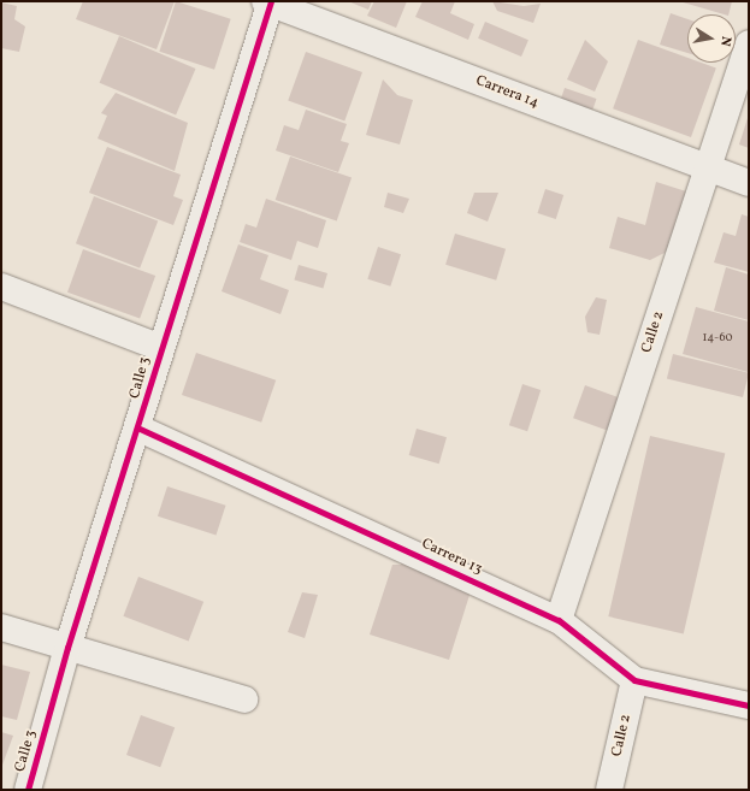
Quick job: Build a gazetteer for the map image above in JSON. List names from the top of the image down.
{
  "streets": {
    "street": [
      "Carrera 14",
      "Calle 2",
      "Calle 3",
      "Carrera 13"
    ]
  },
  "crossings": [
    ["Carrera 14", "Calle 2"],
    ["Carrera 14", "Calle 3"],
    ["Calle 2", "Carrera 13"],
    ["Calle 3", "Carrera 13"]
  ],
  "house_numbers": ["14-60"],
  "north": "right"
}
